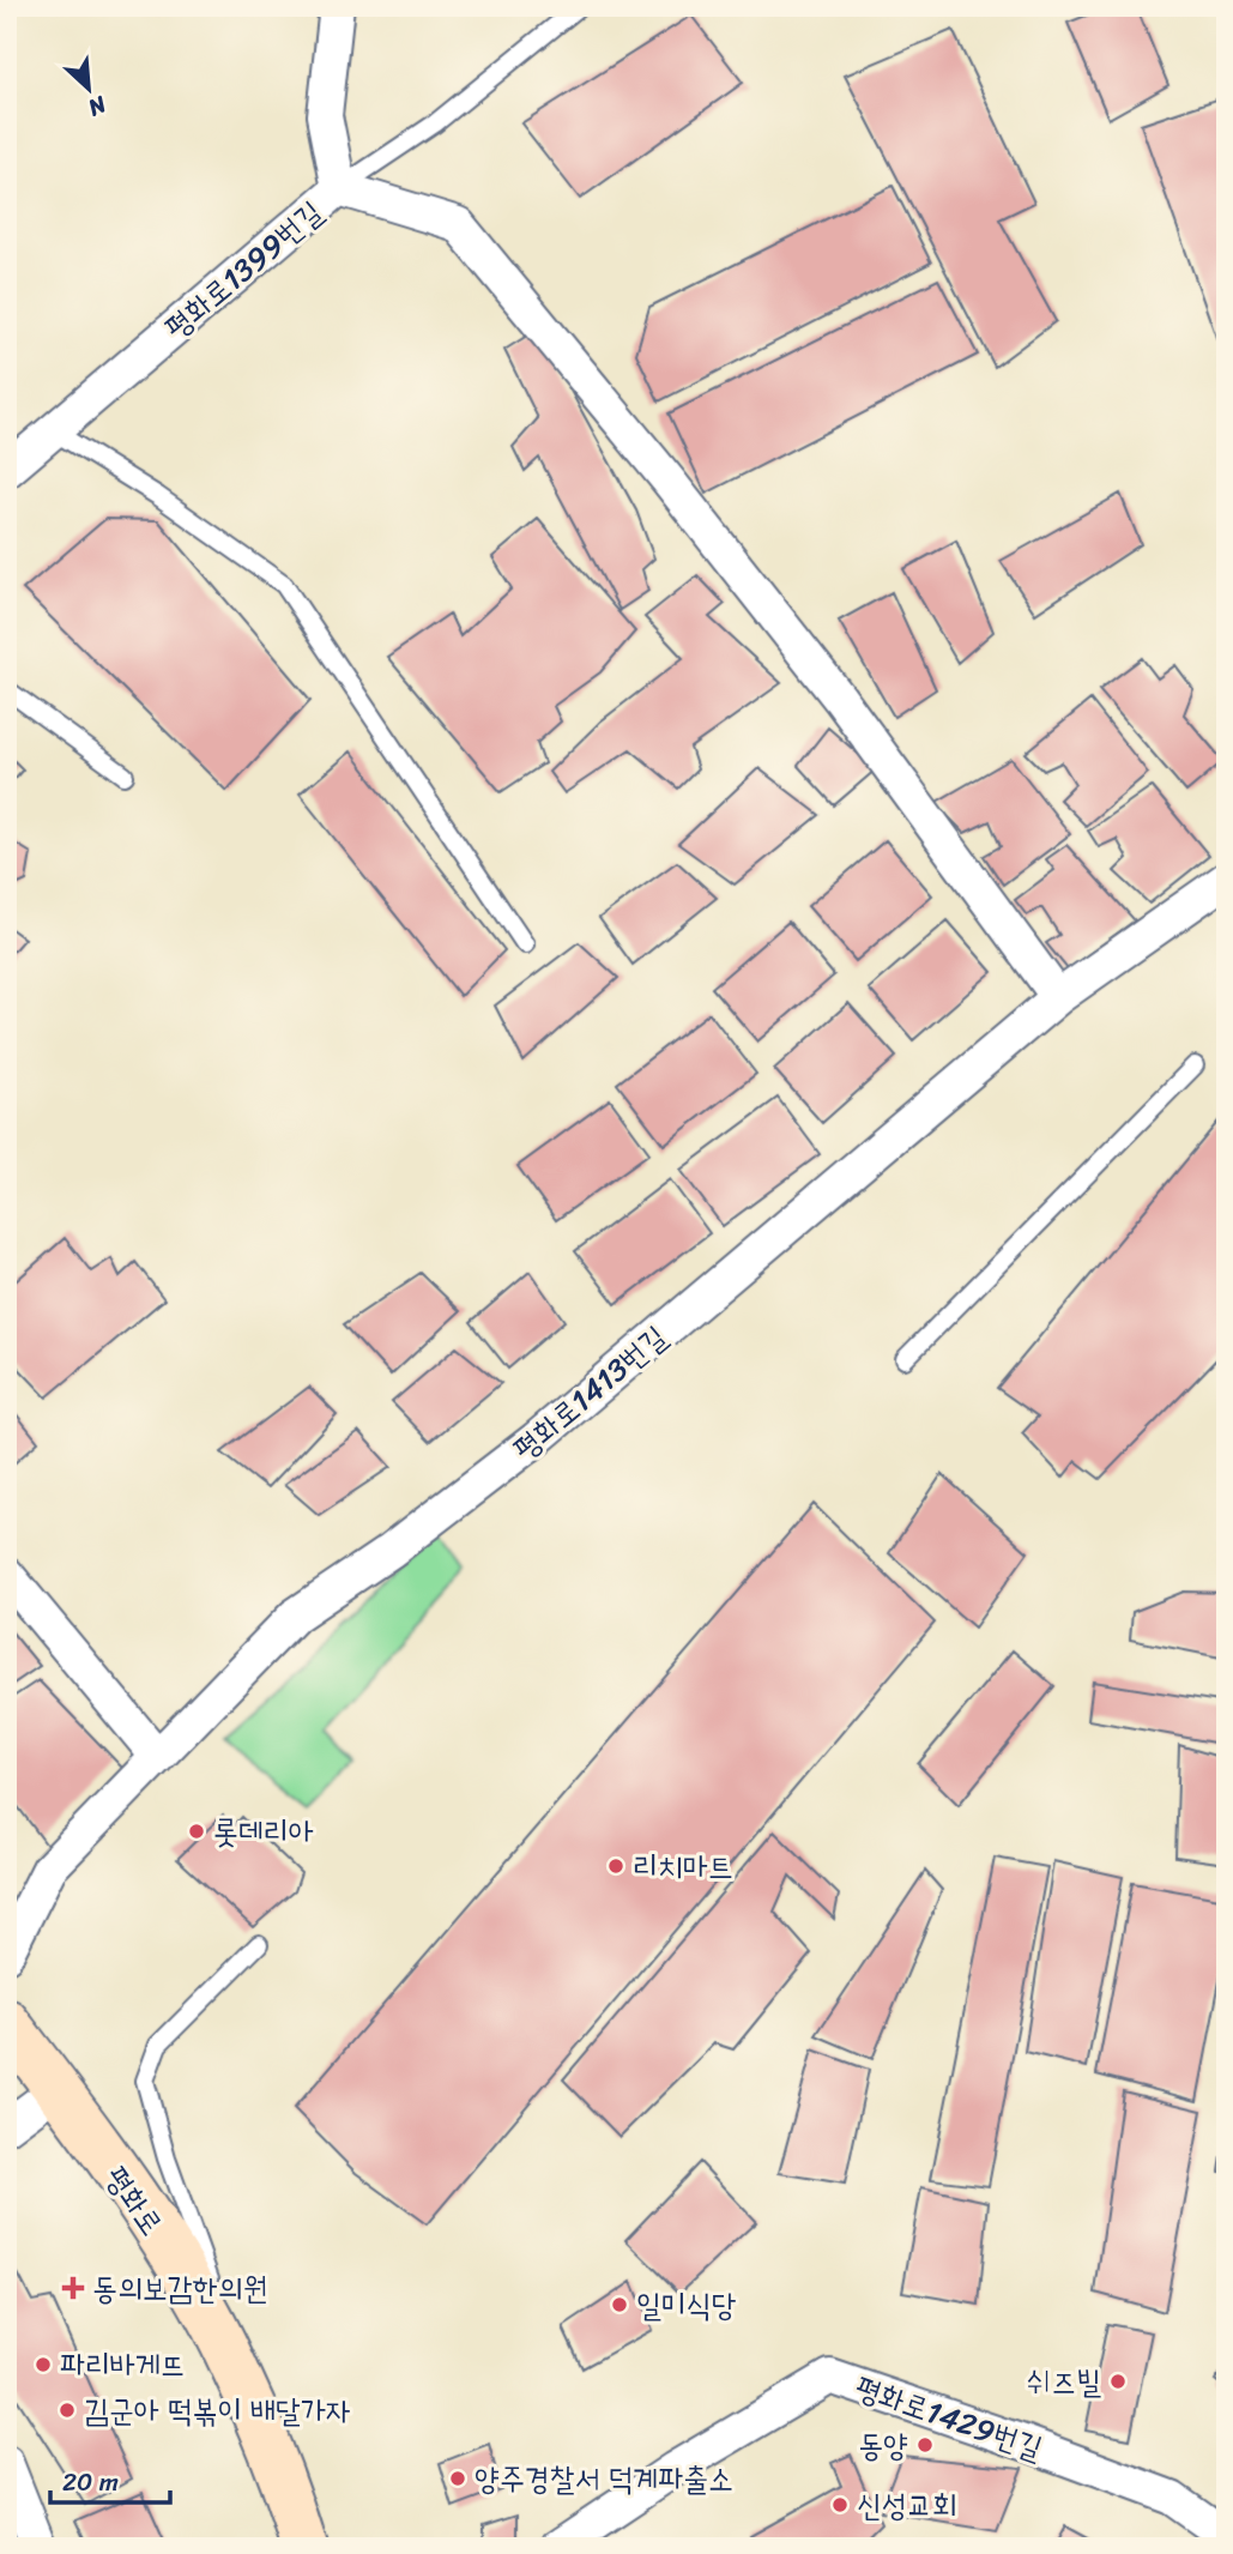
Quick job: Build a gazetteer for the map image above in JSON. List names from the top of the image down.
{
  "streets": {
    "main road": ["평화로"],
    "street": ["평화로1399번길", "평화로1413번길", "평화로1429번길"]
  },
  "places": {
    "other": [
      "롯데리아",
      "리치마트",
      "일미식당",
      "파리바게뜨",
      "쉬즈빌",
      "김군아 떡볶이 배달가자",
      "동양",
      "양주경찰서 덕계파출소",
      "신성교회"
    ],
    "health": ["동의보감한의원"]
  },
  "scale_bar": "20 m",
  "north": "bottom right"
}
